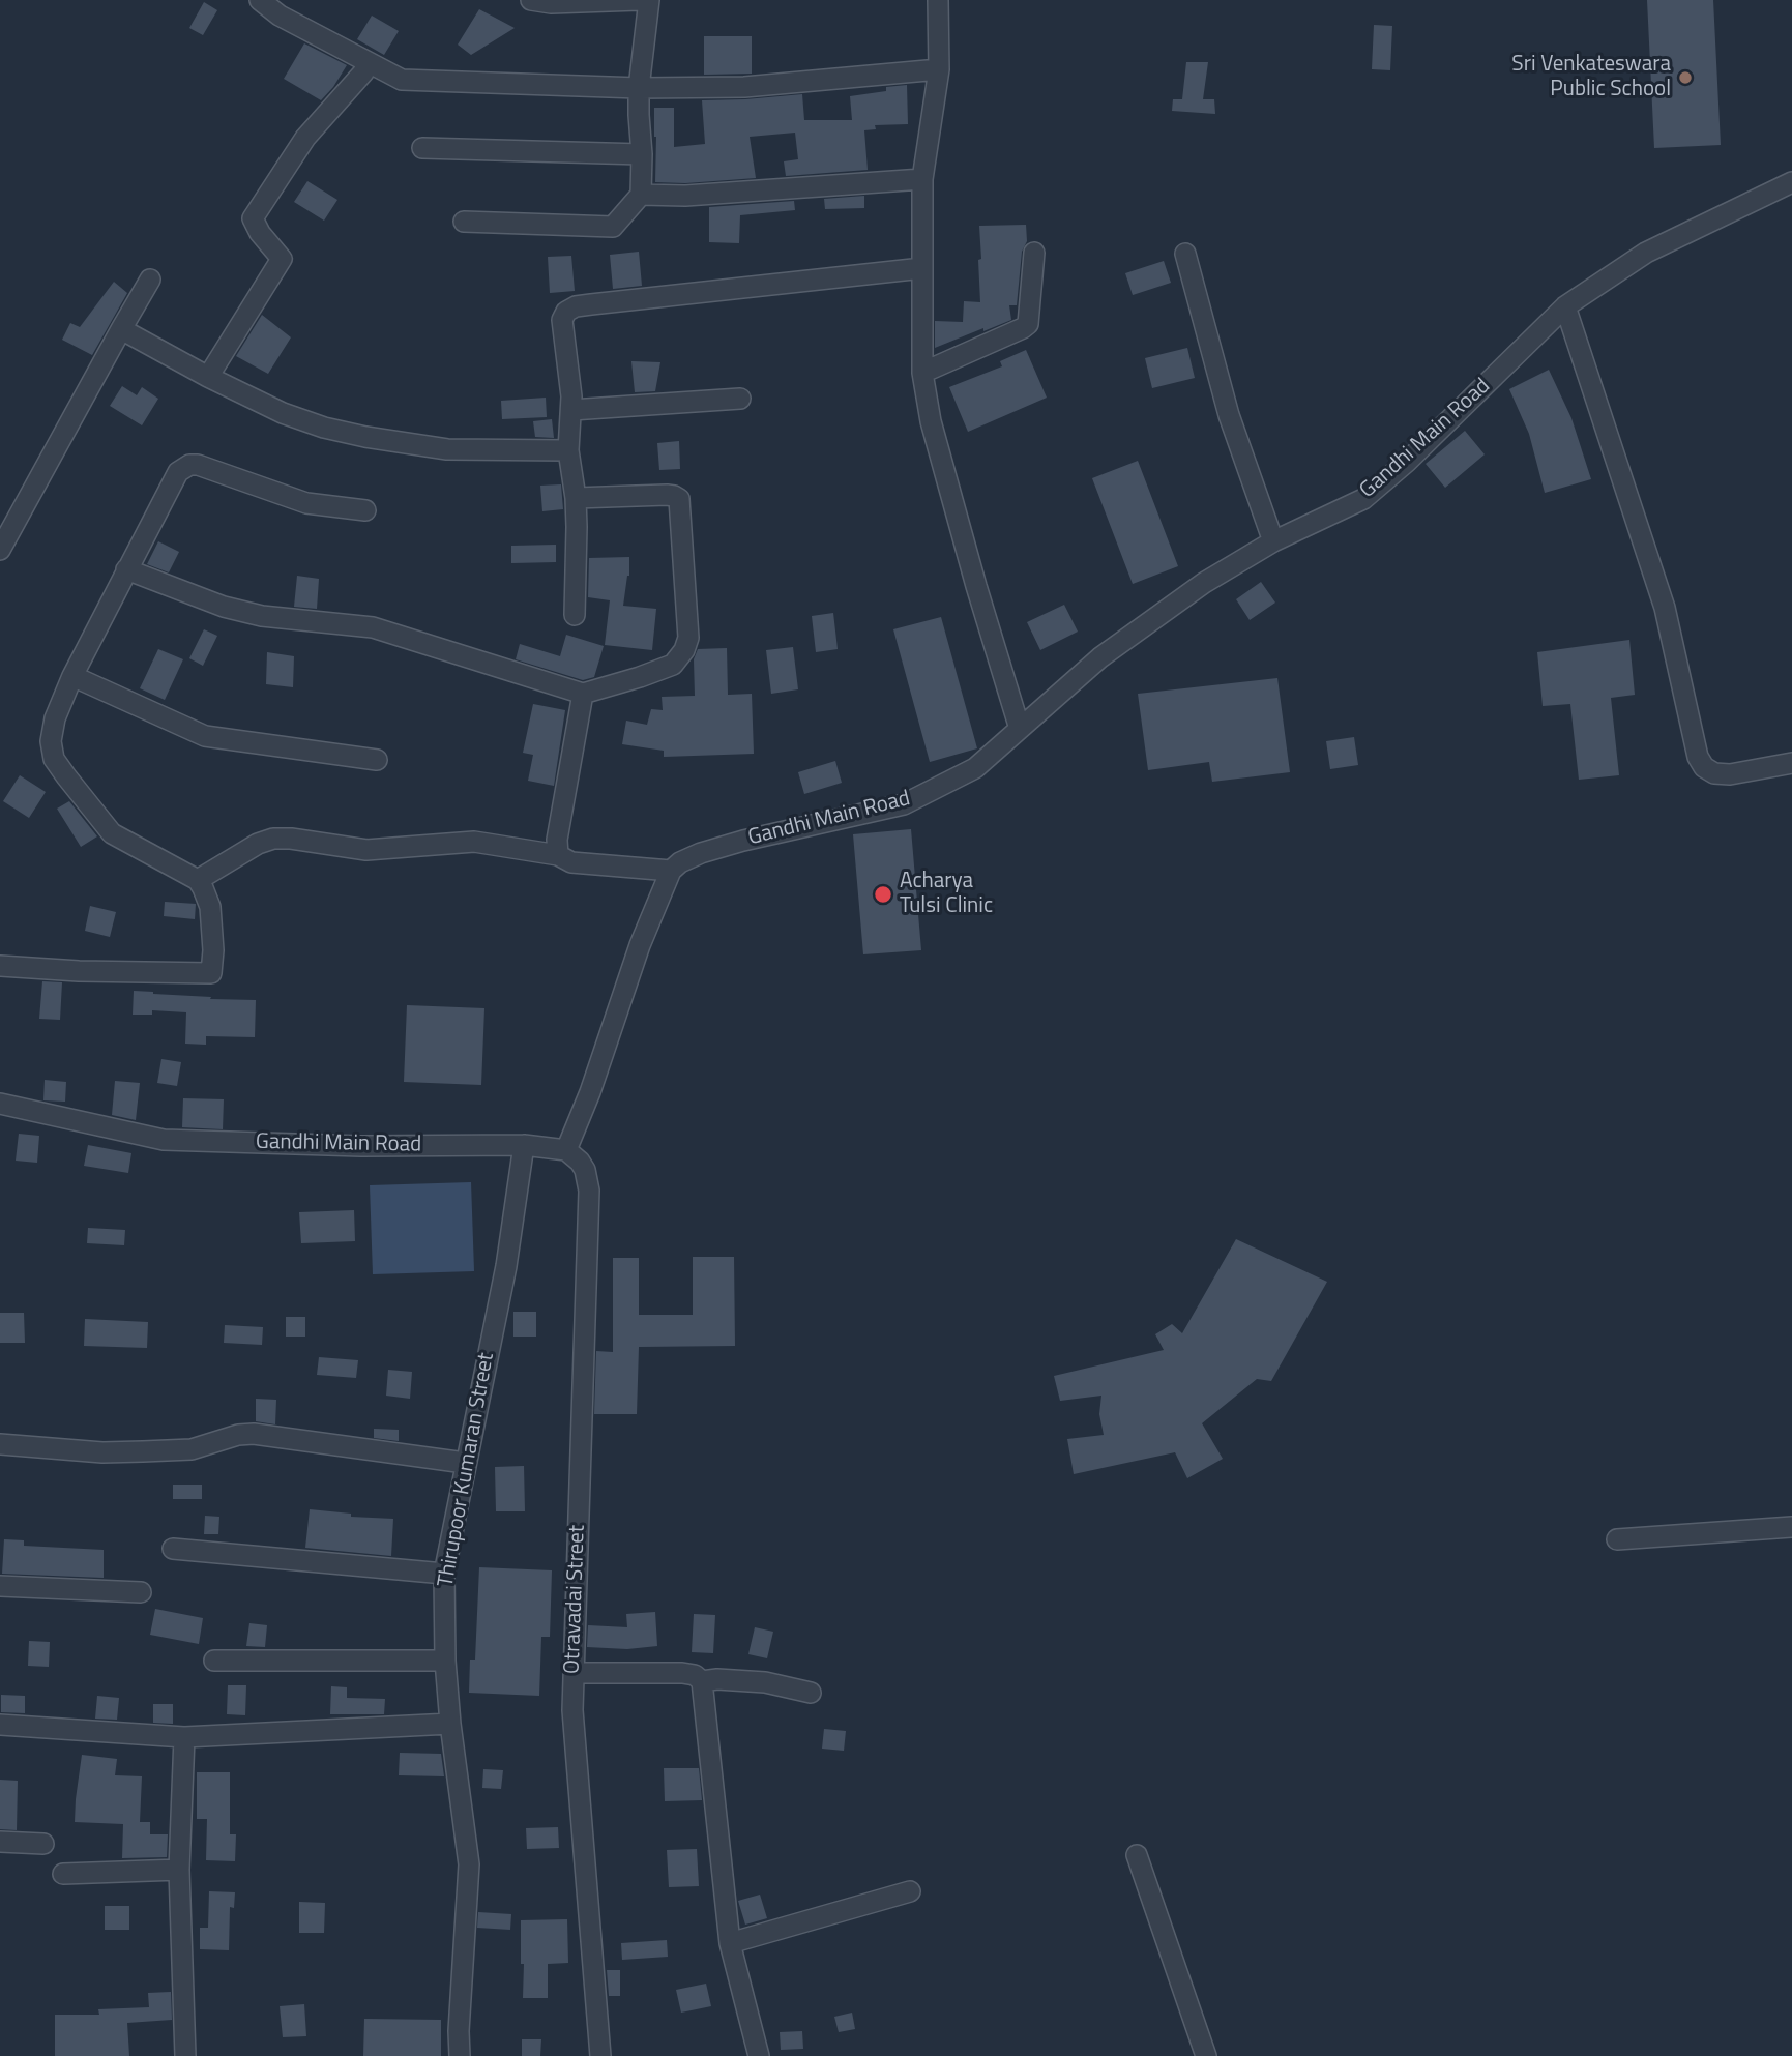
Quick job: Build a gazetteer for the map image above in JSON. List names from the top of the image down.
{
  "streets": {
    "street": ["Gandhi Main Road", "Thirupoor Kumaran Street", "Otravadai Street"]
  },
  "crossings": [
    ["Gandhi Main Road", "Thirupoor Kumaran Street"],
    ["Gandhi Main Road", "Otravadai Street"]
  ],
  "places": ["Sri Venkateswara Public School", "Acharya Tulsi Clinic"]
}
